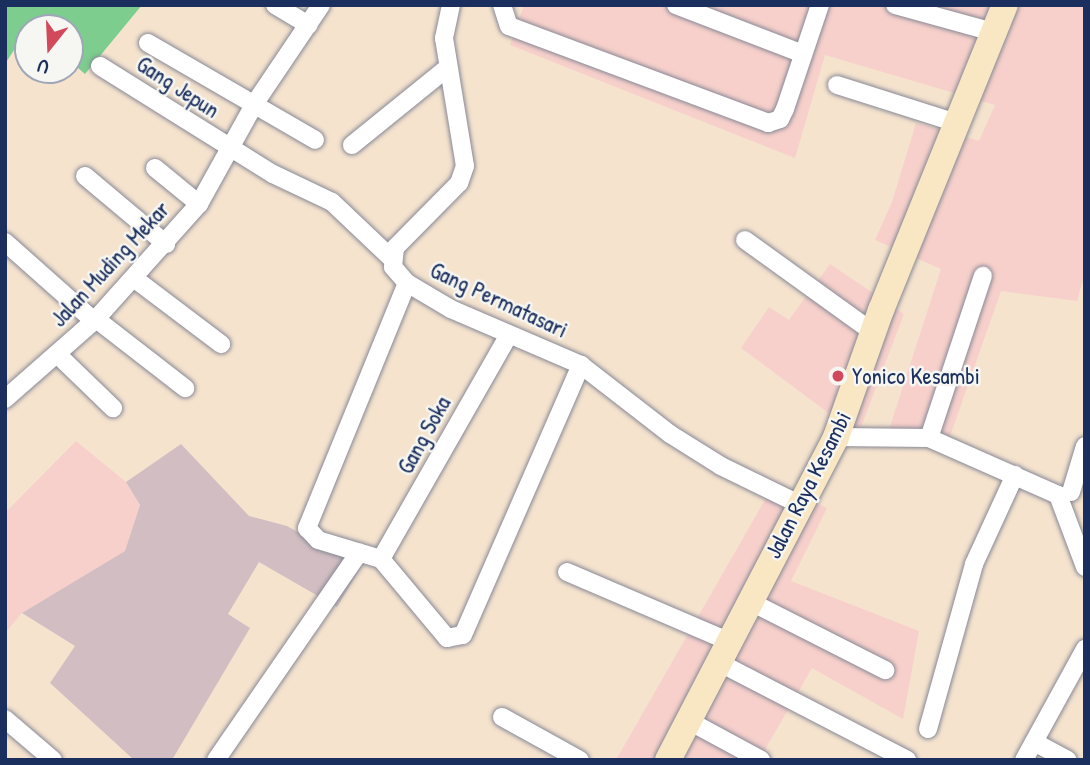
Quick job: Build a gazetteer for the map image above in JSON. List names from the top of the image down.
{
  "streets": {
    "street": [
      "Gang Jepun",
      "Jalan Muding Mekar",
      "Gang Permatasari",
      "Gang Soka",
      "Jalan Raya Kesambi"
    ]
  },
  "crossings": [
    ["Gang Jepun", "Jalan Muding Mekar"],
    ["Gang Jepun", "Gang Permatasari"],
    ["Gang Permatasari", "Gang Soka"],
    ["Gang Permatasari", "Jalan Raya Kesambi"]
  ],
  "places": ["Yonico Kesambi"],
  "north": "bottom"
}
